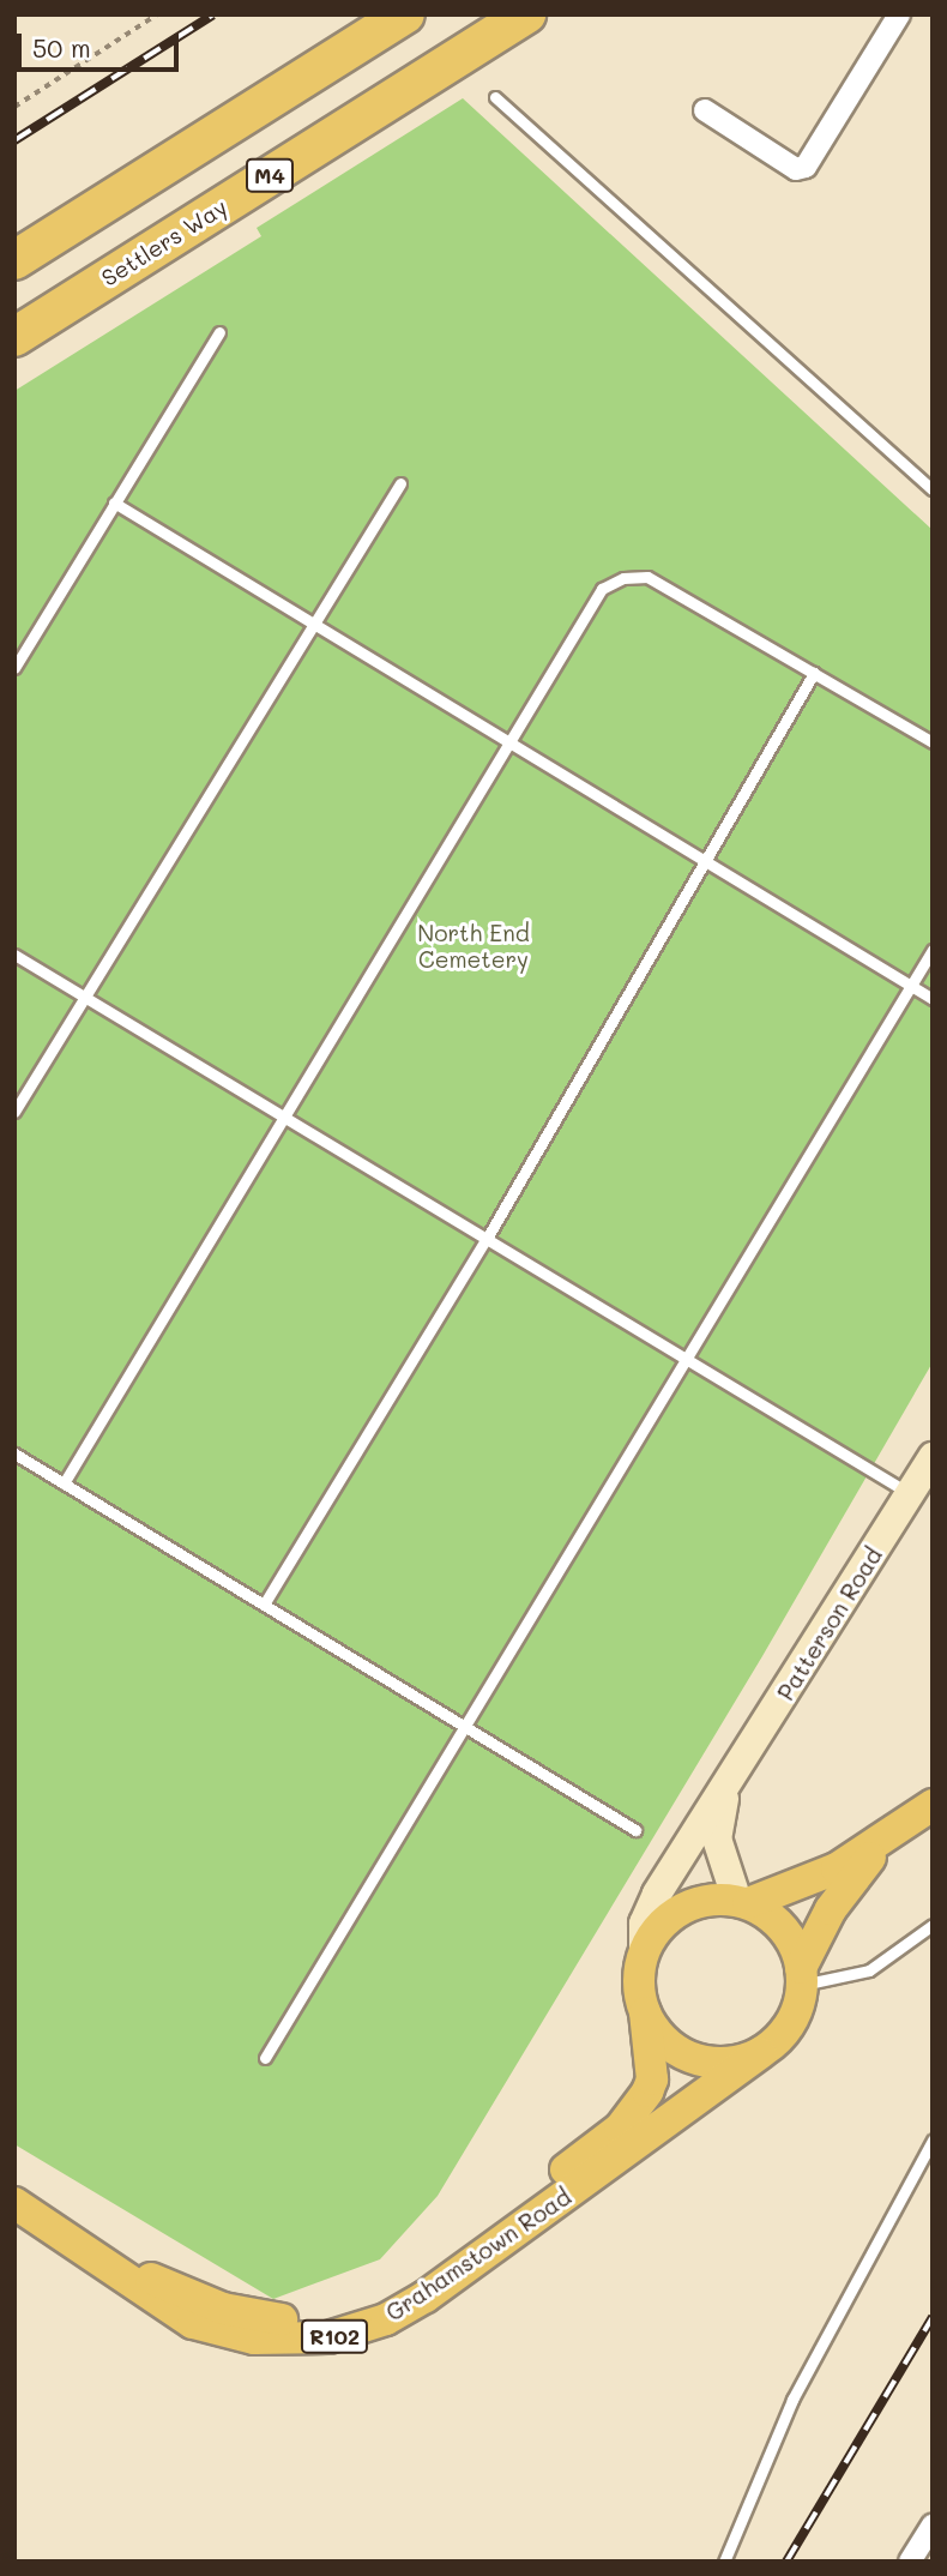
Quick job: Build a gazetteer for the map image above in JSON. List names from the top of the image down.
{
  "streets": {
    "highway": ["M4", "Settlers Way"],
    "main road": ["Grahamstown Road", "R102"],
    "street": ["Patterson Road"]
  },
  "crossings": [
    ["Patterson Road", "Grahamstown Road"]
  ],
  "parks": ["North End Cemetery"],
  "scale_bar": "50 m"
}
